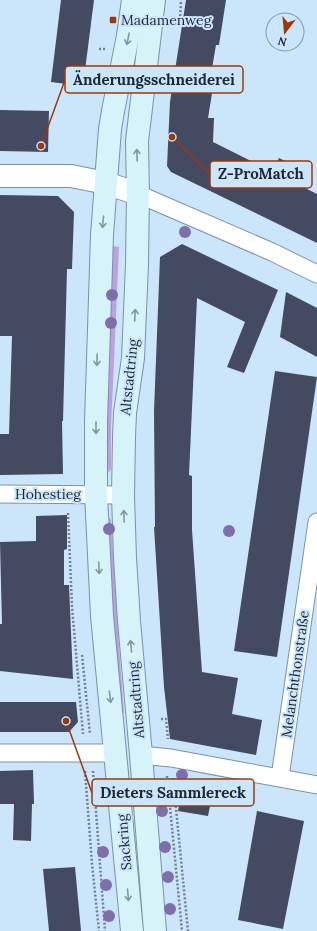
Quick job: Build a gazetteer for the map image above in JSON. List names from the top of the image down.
{
  "streets": {
    "main road": ["Altstadtring", "Sackring"],
    "street": ["Hohestieg", "Melanchthonstraße"]
  },
  "crossings": [
    ["Altstadtring", "Hohestieg"],
    ["Altstadtring", "Sackring"]
  ],
  "places": {
    "transit": ["Madamenweg"],
    "other": ["Z-ProMatch", "Änderungsschneiderei", "Dieters Sammlereck"]
  },
  "north": "bottom"
}
